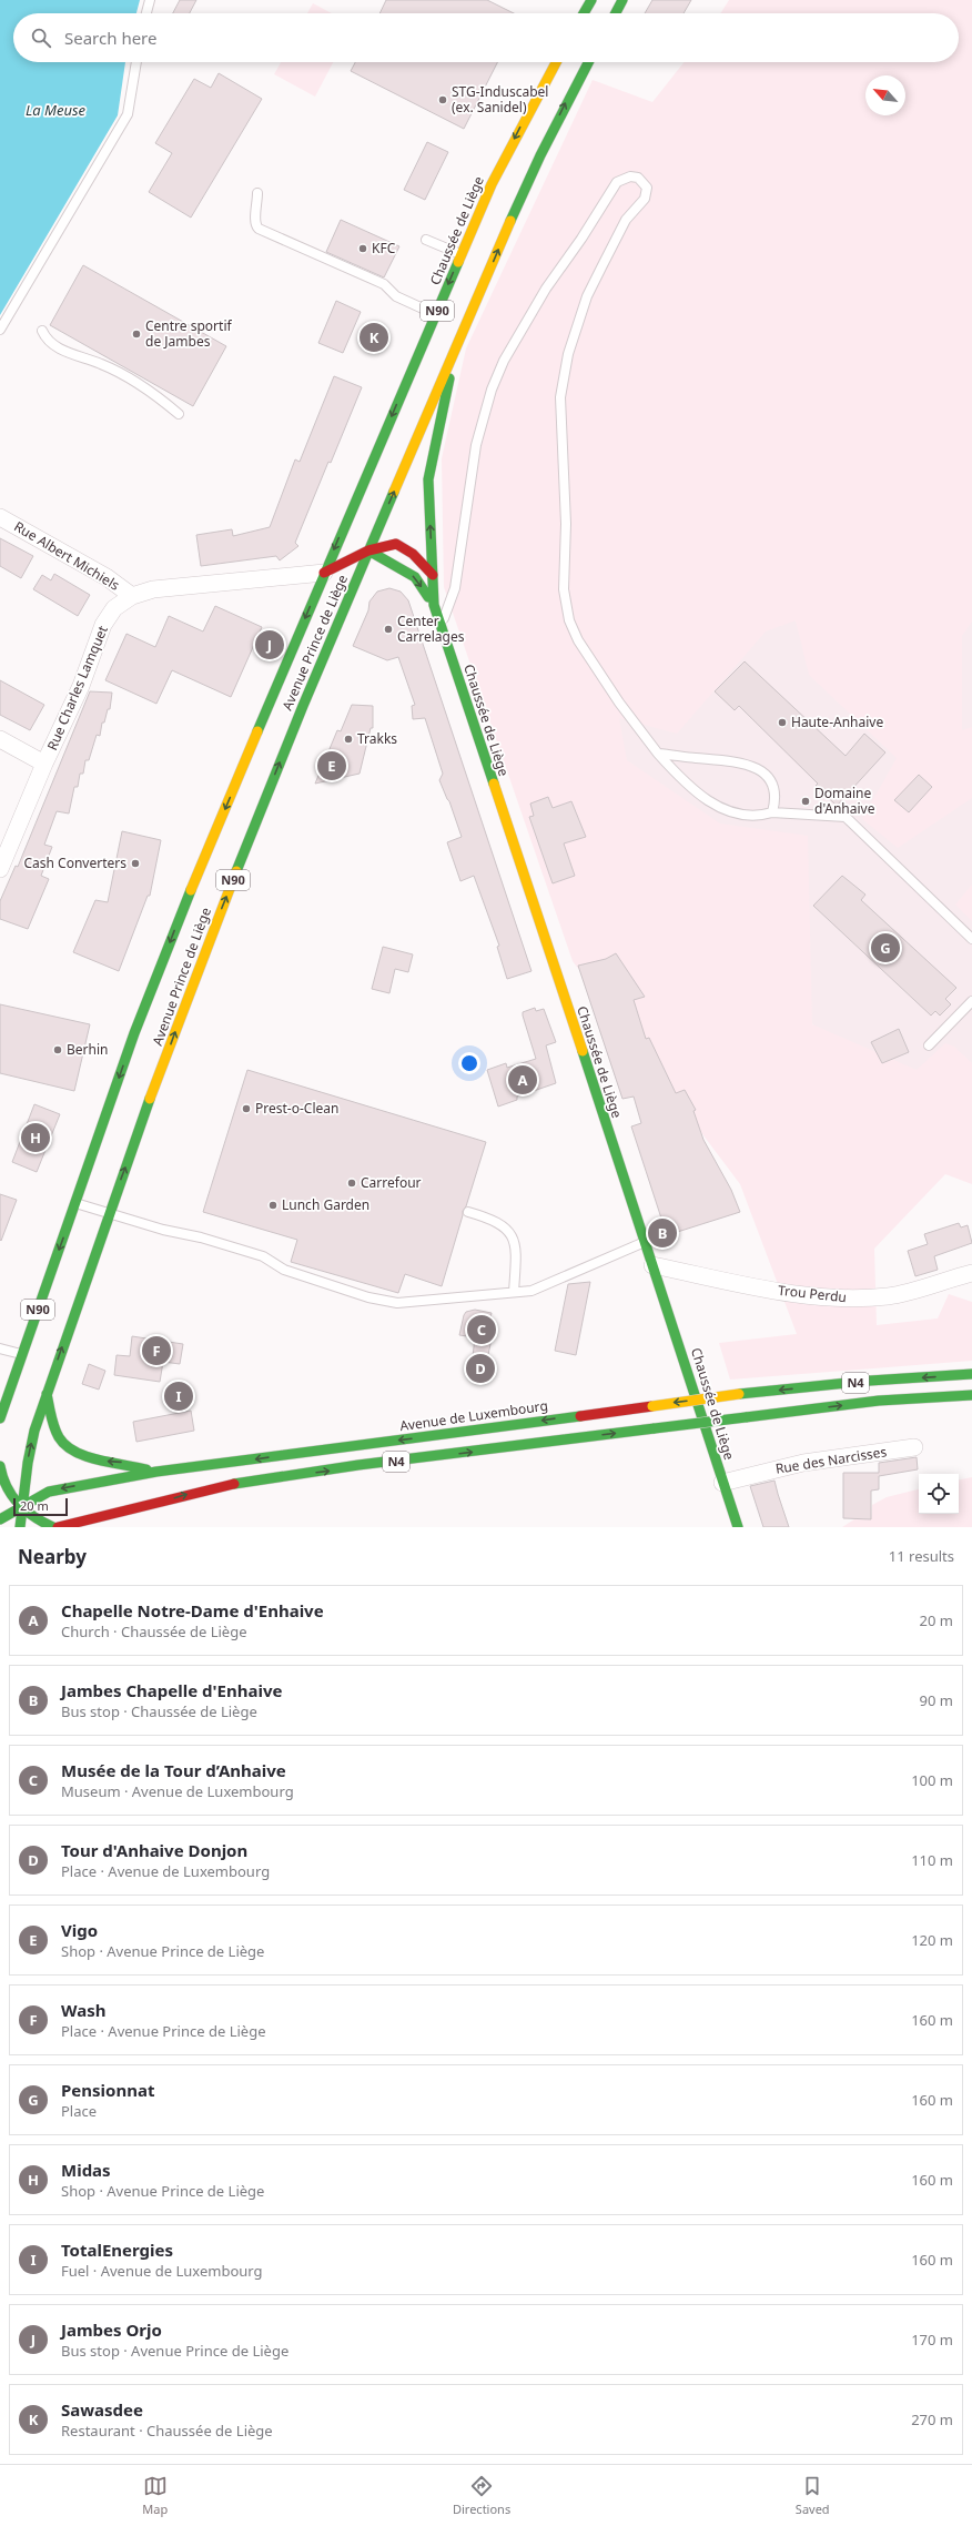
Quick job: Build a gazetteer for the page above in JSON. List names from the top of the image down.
{
  "streets": {
    "main road": [
      "Chaussée de Liège",
      "N90",
      "Avenue Prince de Liège",
      "N4",
      "Avenue de Luxembourg"
    ],
    "street": [
      "Rue Albert Michiels",
      "Rue Charles Lamquet",
      "Trou Perdu",
      "Rue des Narcisses"
    ]
  },
  "crossings": [
    ["Chaussée de Liège", "Avenue Prince de Liège"],
    ["Chaussée de Liège", "Rue Charles Lamquet"],
    ["Chaussée de Liège", "Trou Perdu"],
    ["Chaussée de Liège", "Rue des Narcisses"],
    ["Rue Albert Michiels", "Rue Charles Lamquet"],
    ["Avenue Prince de Liège", "Rue Charles Lamquet"],
    ["Avenue Prince de Liège", "N4"],
    ["Avenue Prince de Liège", "Avenue de Luxembourg"],
    ["N4", "Avenue de Luxembourg"]
  ],
  "water": ["La Meuse"],
  "places": [
    "STG-Induscabel (ex. Sanidel)",
    "KFC",
    "Centre sportif de Jambes",
    "Center Carrelages",
    "Haute-Anhaive",
    "Trakks",
    "Domaine d'Anhaive",
    "Cash Converters",
    "Berhin",
    "Prest-o-Clean",
    "Carrefour",
    "Lunch Garden"
  ],
  "scale_bar": "20 m",
  "north": "top left",
  "page": {
    "search": "Search here",
    "pins": [
      "K",
      "J",
      "E",
      "G",
      "A",
      "H",
      "B",
      "C",
      "F",
      "D",
      "I"
    ],
    "scale": "20 m",
    "heading": ["Nearby", "11 results"],
    "list": [
      {
        "mark": "A",
        "name": "Chapelle Notre-Dame d'Enhaive",
        "note": "Church · Chaussée de Liège",
        "value": "20 m"
      },
      {
        "mark": "B",
        "name": "Jambes Chapelle d'Enhaive",
        "note": "Bus stop · Chaussée de Liège",
        "value": "90 m"
      },
      {
        "mark": "C",
        "name": "Musée de la Tour d’Anhaive",
        "note": "Museum · Avenue de Luxembourg",
        "value": "100 m"
      },
      {
        "mark": "D",
        "name": "Tour d'Anhaive Donjon",
        "note": "Place · Avenue de Luxembourg",
        "value": "110 m"
      },
      {
        "mark": "E",
        "name": "Vigo",
        "note": "Shop · Avenue Prince de Liège",
        "value": "120 m"
      },
      {
        "mark": "F",
        "name": "Wash",
        "note": "Place · Avenue Prince de Liège",
        "value": "160 m"
      },
      {
        "mark": "G",
        "name": "Pensionnat",
        "note": "Place",
        "value": "160 m"
      },
      {
        "mark": "H",
        "name": "Midas",
        "note": "Shop · Avenue Prince de Liège",
        "value": "160 m"
      },
      {
        "mark": "I",
        "name": "TotalEnergies",
        "note": "Fuel · Avenue de Luxembourg",
        "value": "160 m"
      },
      {
        "mark": "J",
        "name": "Jambes Orjo",
        "note": "Bus stop · Avenue Prince de Liège",
        "value": "170 m"
      },
      {
        "mark": "K",
        "name": "Sawasdee",
        "note": "Restaurant · Chaussée de Liège",
        "value": "270 m"
      }
    ],
    "nav": ["Map", "Directions", "Saved"]
  }
}
